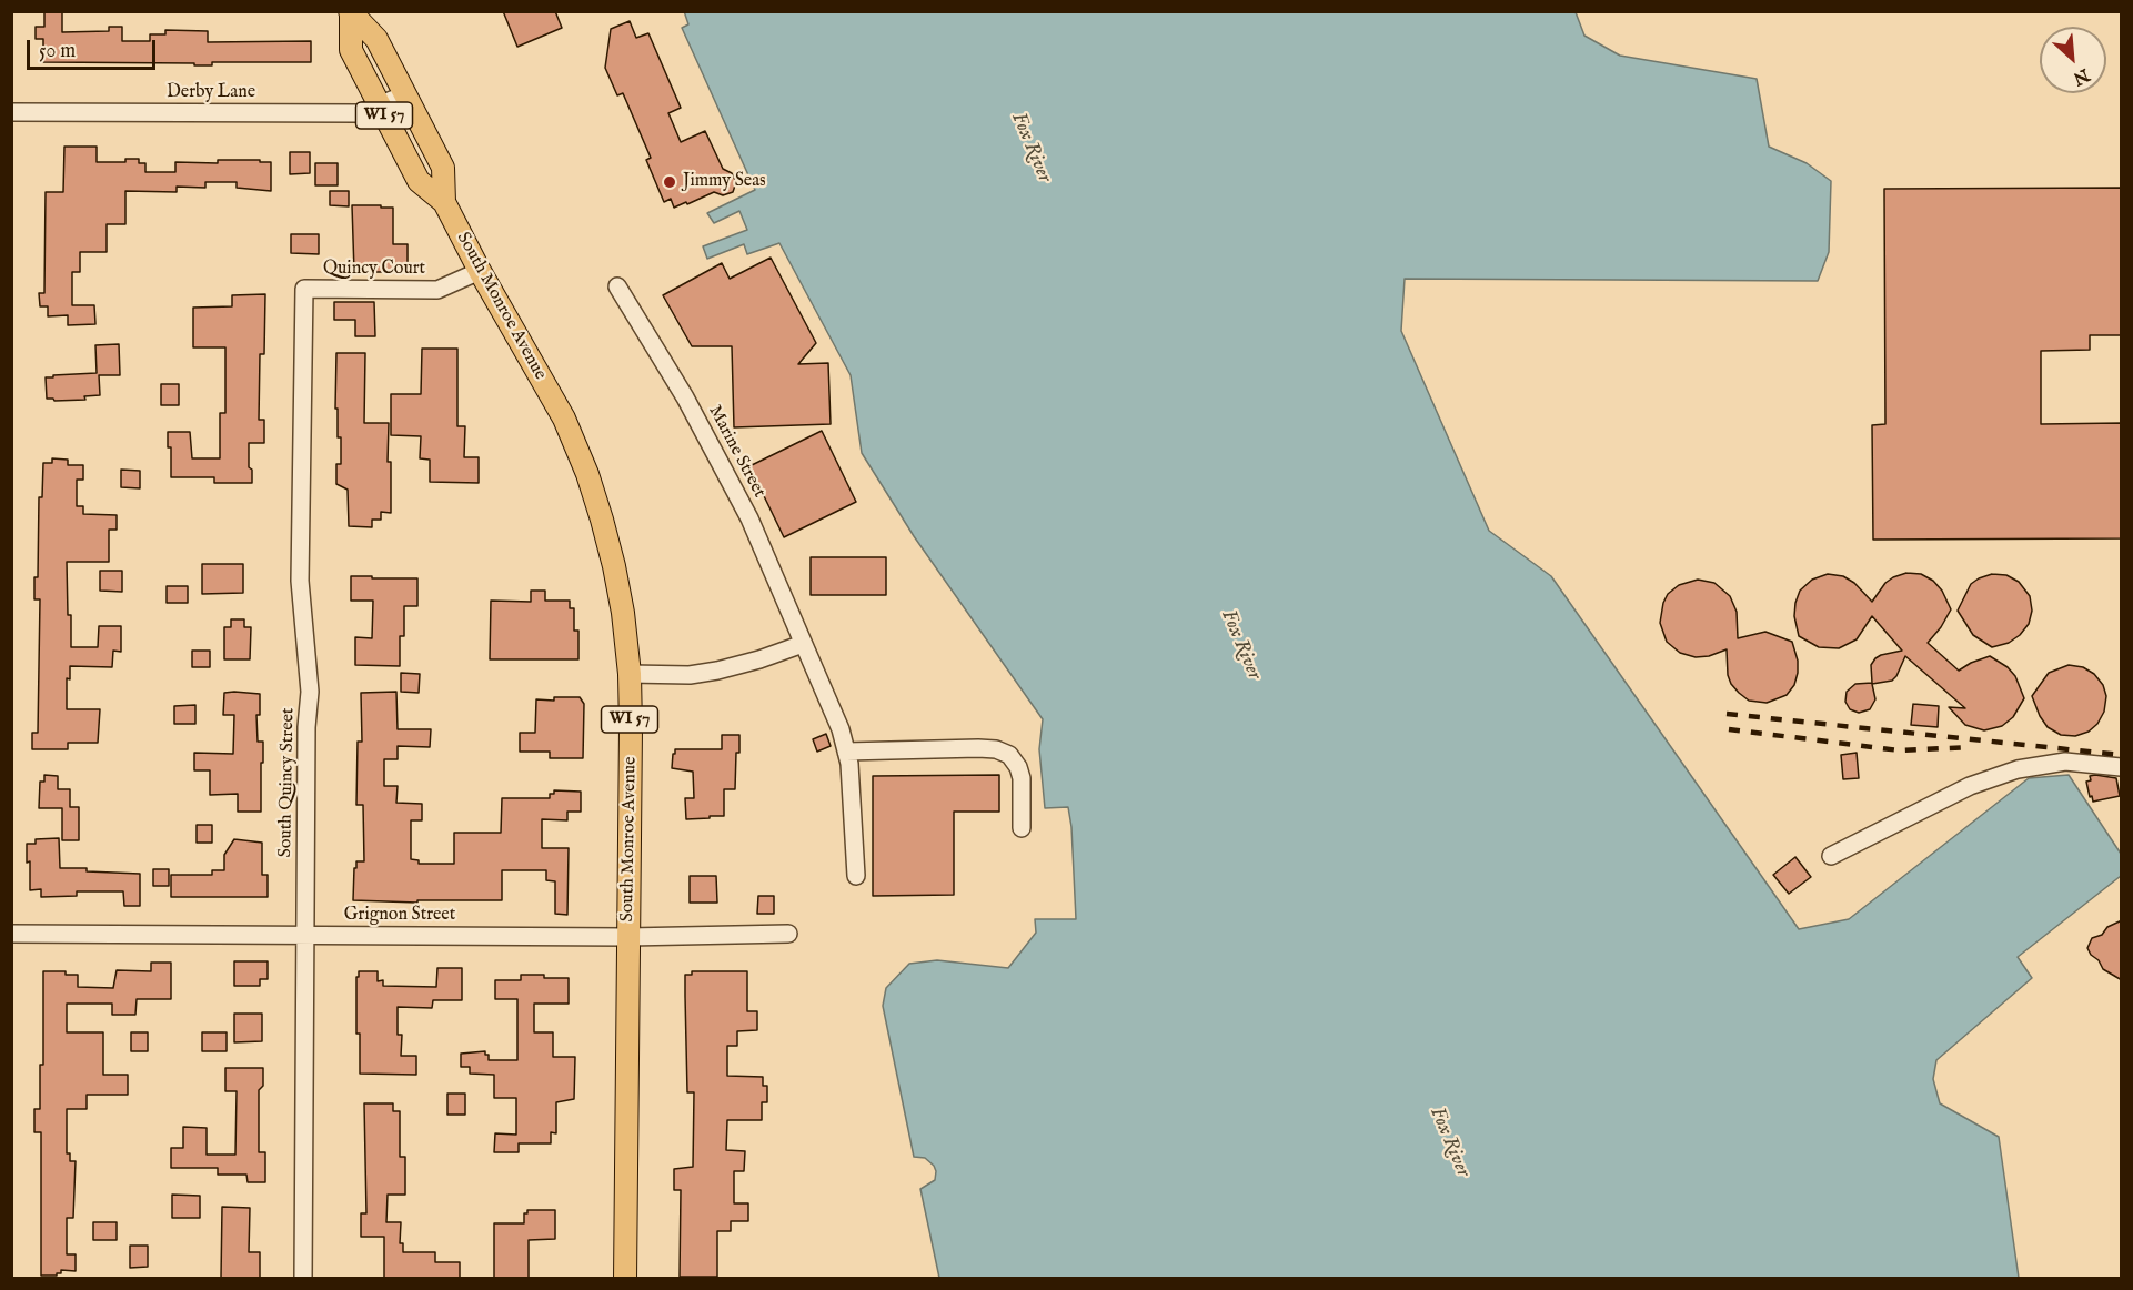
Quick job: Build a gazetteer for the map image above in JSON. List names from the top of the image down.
{
  "streets": {
    "main road": ["WI 57", "South Monroe Avenue"],
    "street": [
      "Derby Lane",
      "Quincy Court",
      "Marine Street",
      "South Quincy Street",
      "Grignon Street"
    ]
  },
  "crossings": [
    ["Derby Lane", "South Monroe Avenue"],
    ["Quincy Court", "South Monroe Avenue"],
    ["Quincy Court", "South Quincy Street"],
    ["South Monroe Avenue", "Grignon Street"],
    ["South Quincy Street", "Grignon Street"]
  ],
  "water": ["Fox River"],
  "places": ["Jimmy Seas"],
  "scale_bar": "50 m",
  "north": "bottom right"
}
